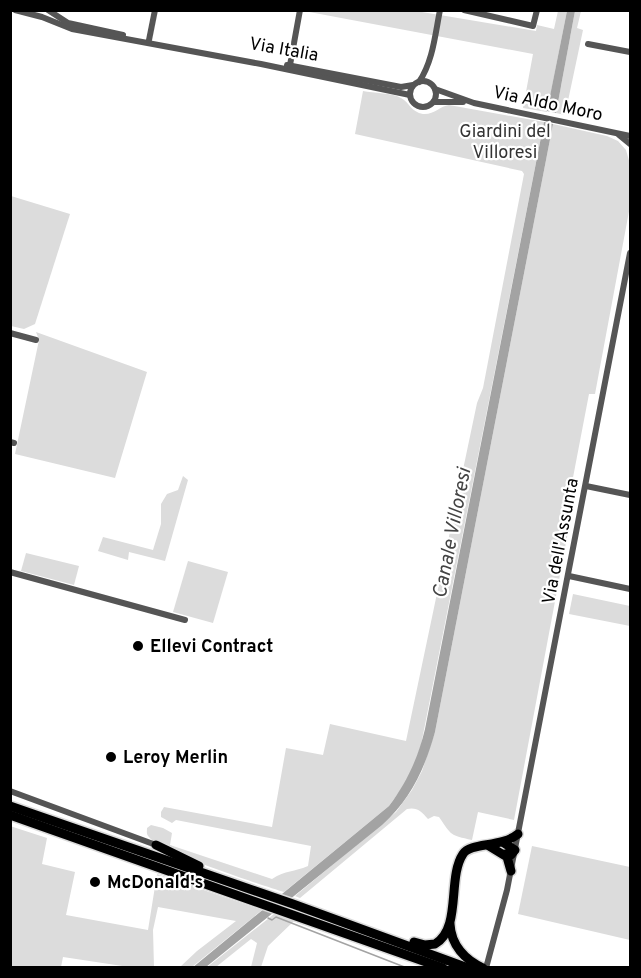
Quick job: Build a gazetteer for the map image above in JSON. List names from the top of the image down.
{
  "streets": {
    "street": ["Via Italia", "Via Aldo Moro", "Via dell'Assunta"]
  },
  "crossings": [
    ["Via Italia", "Via Aldo Moro"]
  ],
  "water": ["Canale Villoresi"],
  "parks": ["Giardini del Villoresi"],
  "places": ["Ellevi Contract", "Leroy Merlin", "McDonald's"]
}
